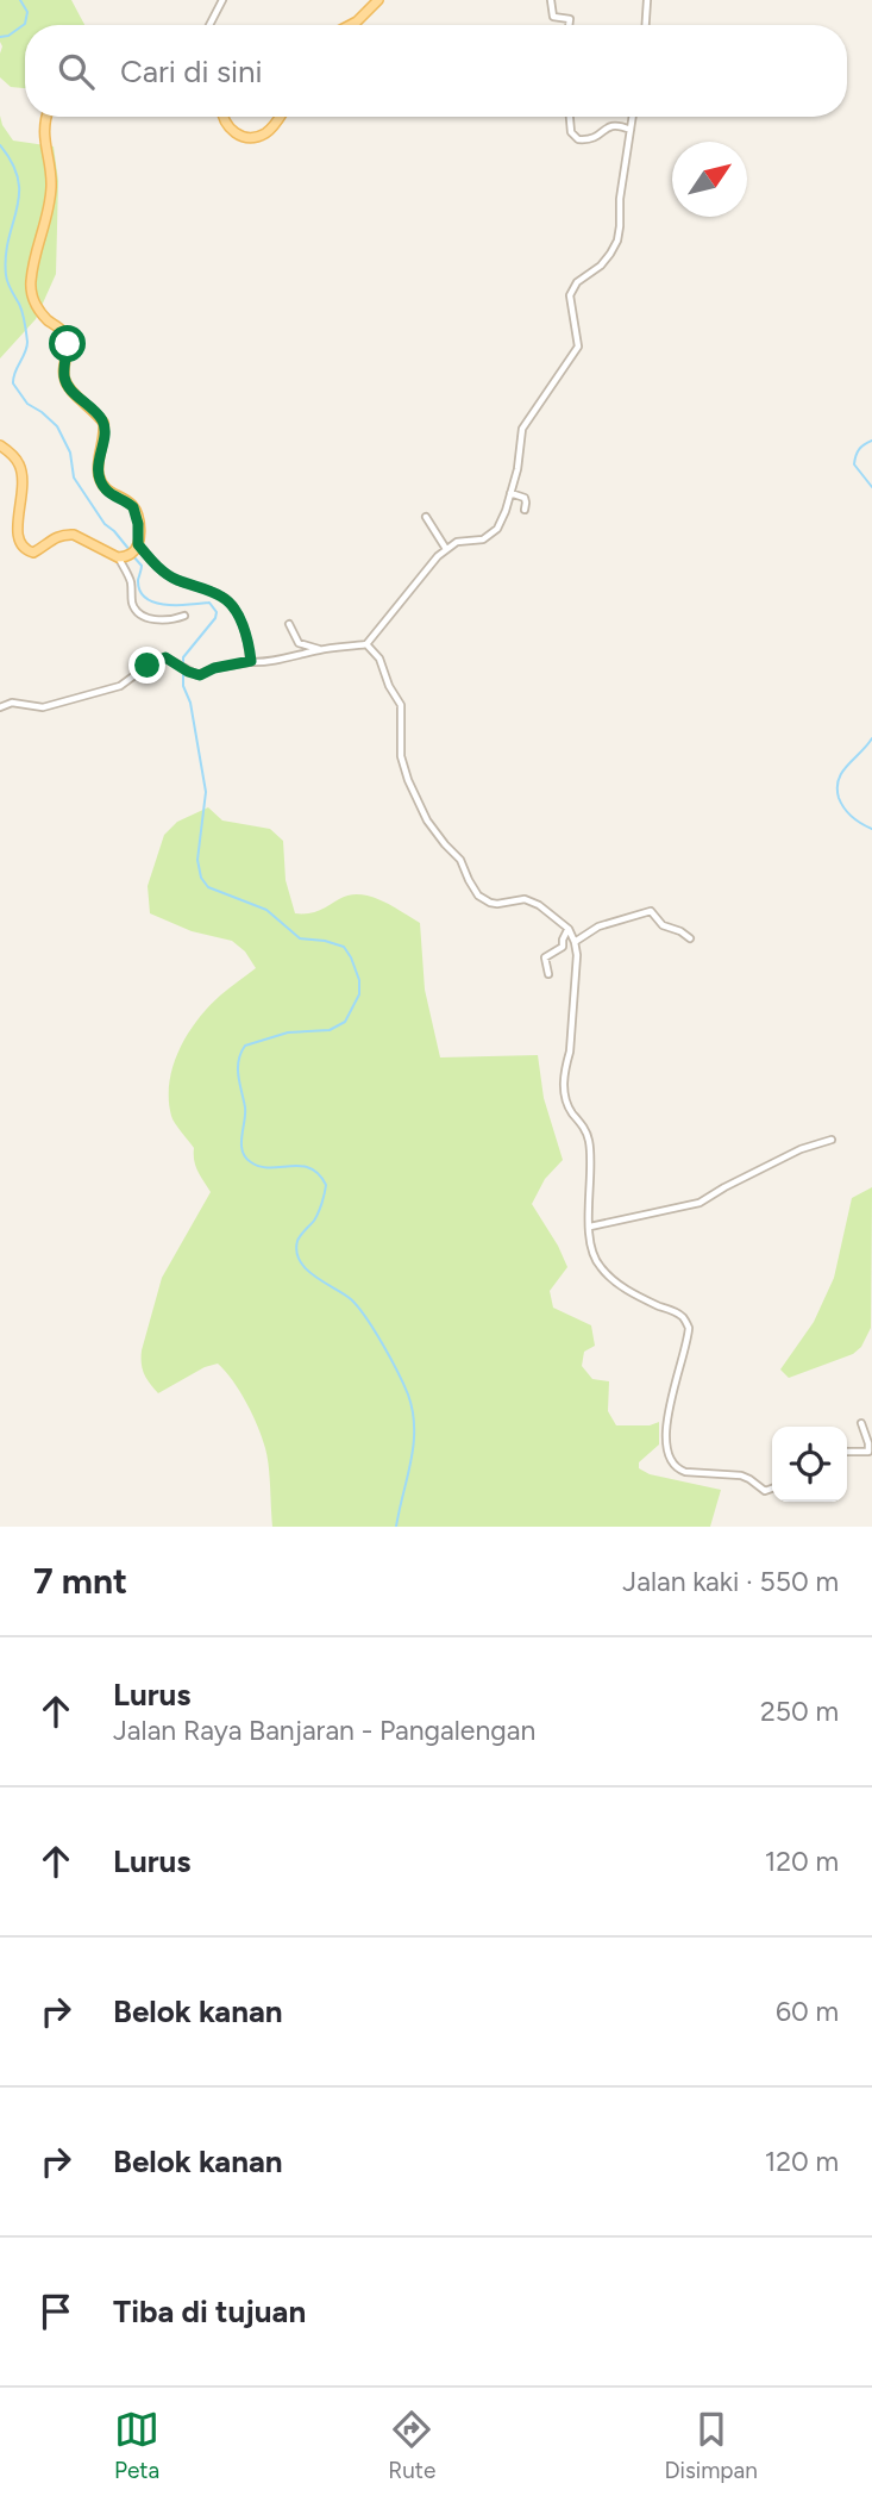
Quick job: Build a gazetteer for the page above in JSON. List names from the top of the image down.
{
  "north": "top right",
  "page": {
    "search": "Cari di sini",
    "heading": ["7 mnt", "Jalan kaki · 550 m"],
    "list": [
      ["Lurus", "Jalan Raya Banjaran - Pangalengan", "250 m"],
      ["Lurus", "120 m"],
      ["Belok kanan", "60 m"],
      ["Belok kanan", "120 m"],
      "Tiba di tujuan"
    ],
    "nav": ["Peta", "Rute", "Disimpan"]
  }
}
